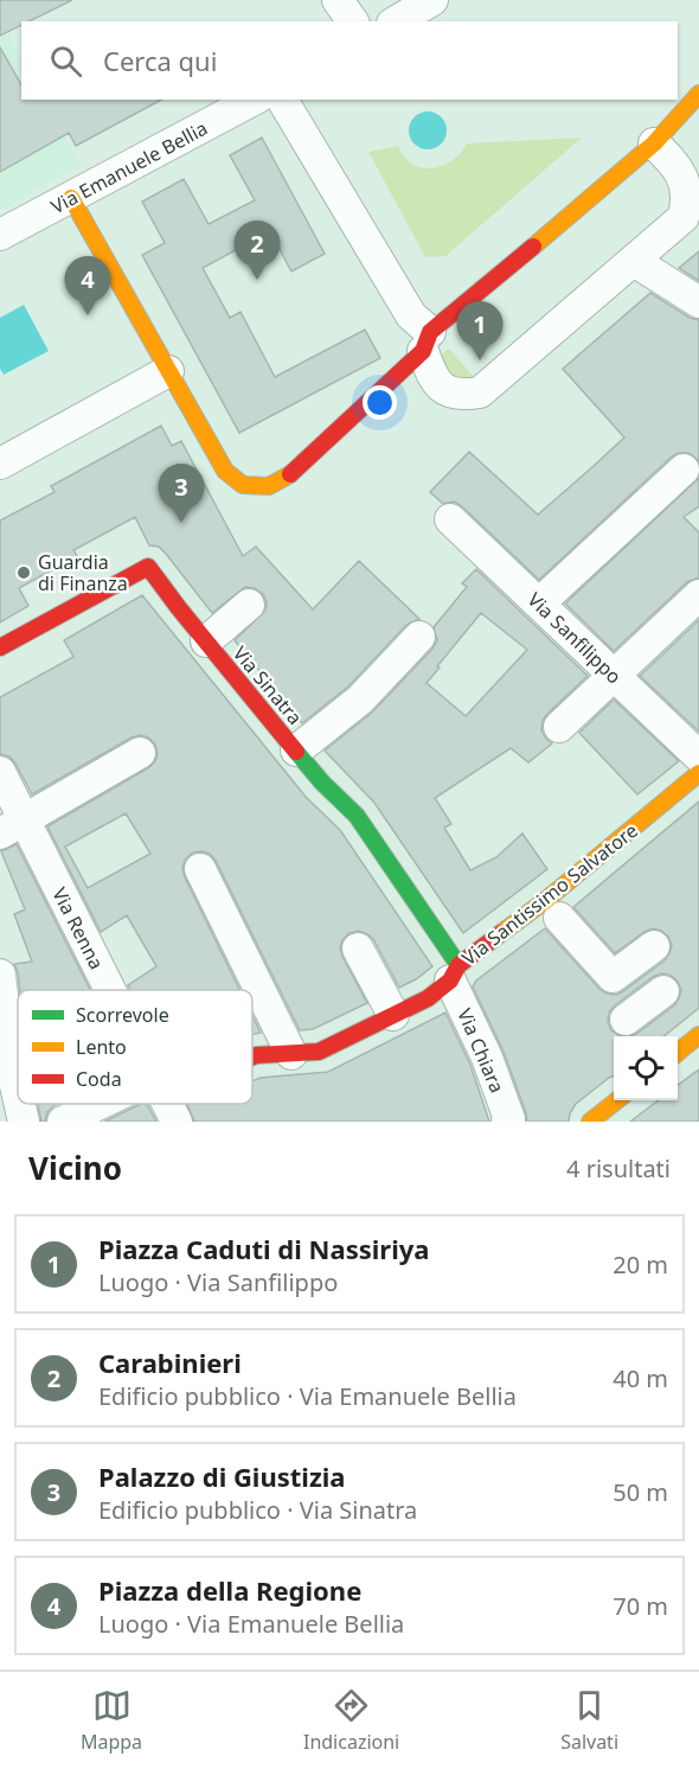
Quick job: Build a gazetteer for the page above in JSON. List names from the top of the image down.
{
  "streets": {
    "street": [
      "Via Emanuele Bellia",
      "Via Sanfilippo",
      "Via Sinatra",
      "Via Santissimo Salvatore",
      "Via Renna",
      "Via Chiara"
    ]
  },
  "crossings": [
    ["Via Sinatra", "Via Santissimo Salvatore"],
    ["Via Sinatra", "Via Chiara"],
    ["Via Santissimo Salvatore", "Via Chiara"]
  ],
  "places": ["Guardia di Finanza"],
  "legend": ["Scorrevole", "Lento", "Coda"],
  "page": {
    "search": "Cerca qui",
    "pins": [
      "2",
      "4",
      "1",
      "3"
    ],
    "heading": ["Vicino", "4 risultati"],
    "list": [
      {
        "mark": "1",
        "name": "Piazza Caduti di Nassiriya",
        "note": "Luogo · Via Sanfilippo",
        "value": "20 m"
      },
      {
        "mark": "2",
        "name": "Carabinieri",
        "note": "Edificio pubblico · Via Emanuele Bellia",
        "value": "40 m"
      },
      {
        "mark": "3",
        "name": "Palazzo di Giustizia",
        "note": "Edificio pubblico · Via Sinatra",
        "value": "50 m"
      },
      {
        "mark": "4",
        "name": "Piazza della Regione",
        "note": "Luogo · Via Emanuele Bellia",
        "value": "70 m"
      }
    ],
    "nav": ["Mappa", "Indicazioni", "Salvati"]
  }
}
